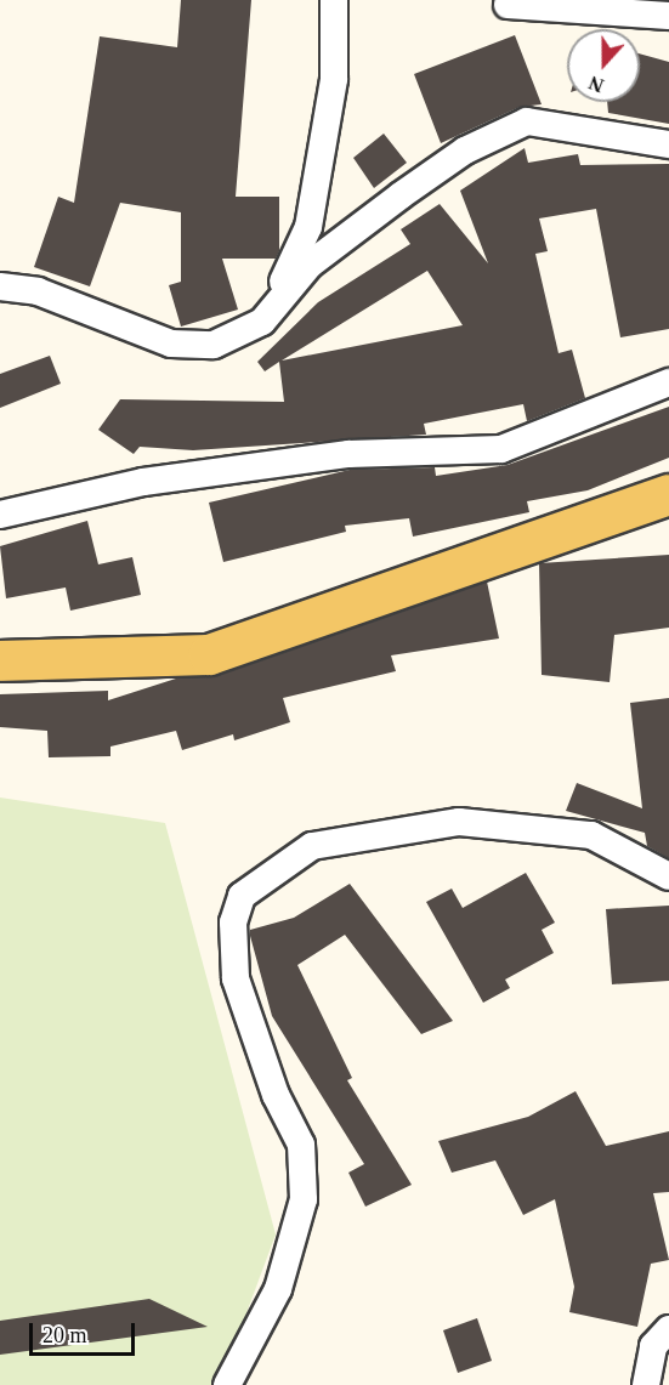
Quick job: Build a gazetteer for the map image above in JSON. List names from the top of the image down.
{
  "scale_bar": "20 m",
  "north": "bottom"
}
